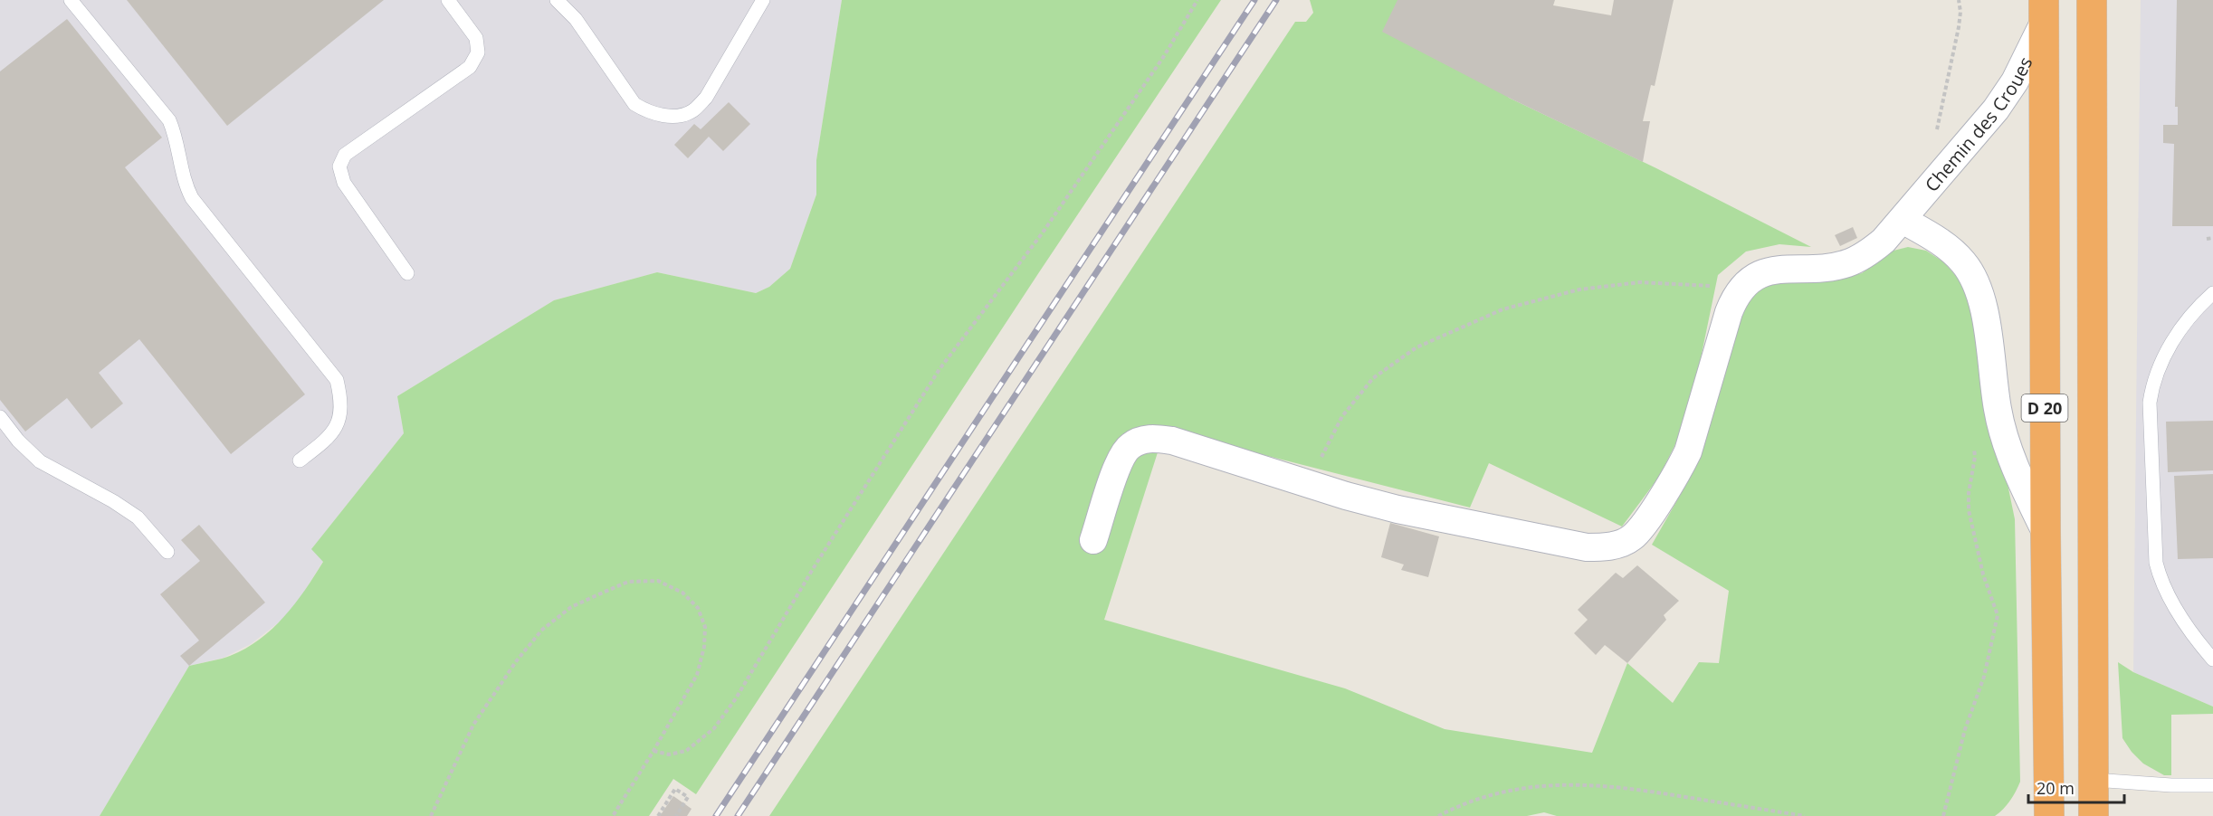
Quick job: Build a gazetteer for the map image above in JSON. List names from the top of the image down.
{
  "streets": {
    "highway": ["D 20"],
    "street": ["Chemin des Croues"]
  },
  "crossings": [
    ["Chemin des Croues", "D 20"]
  ],
  "scale_bar": "20 m"
}
